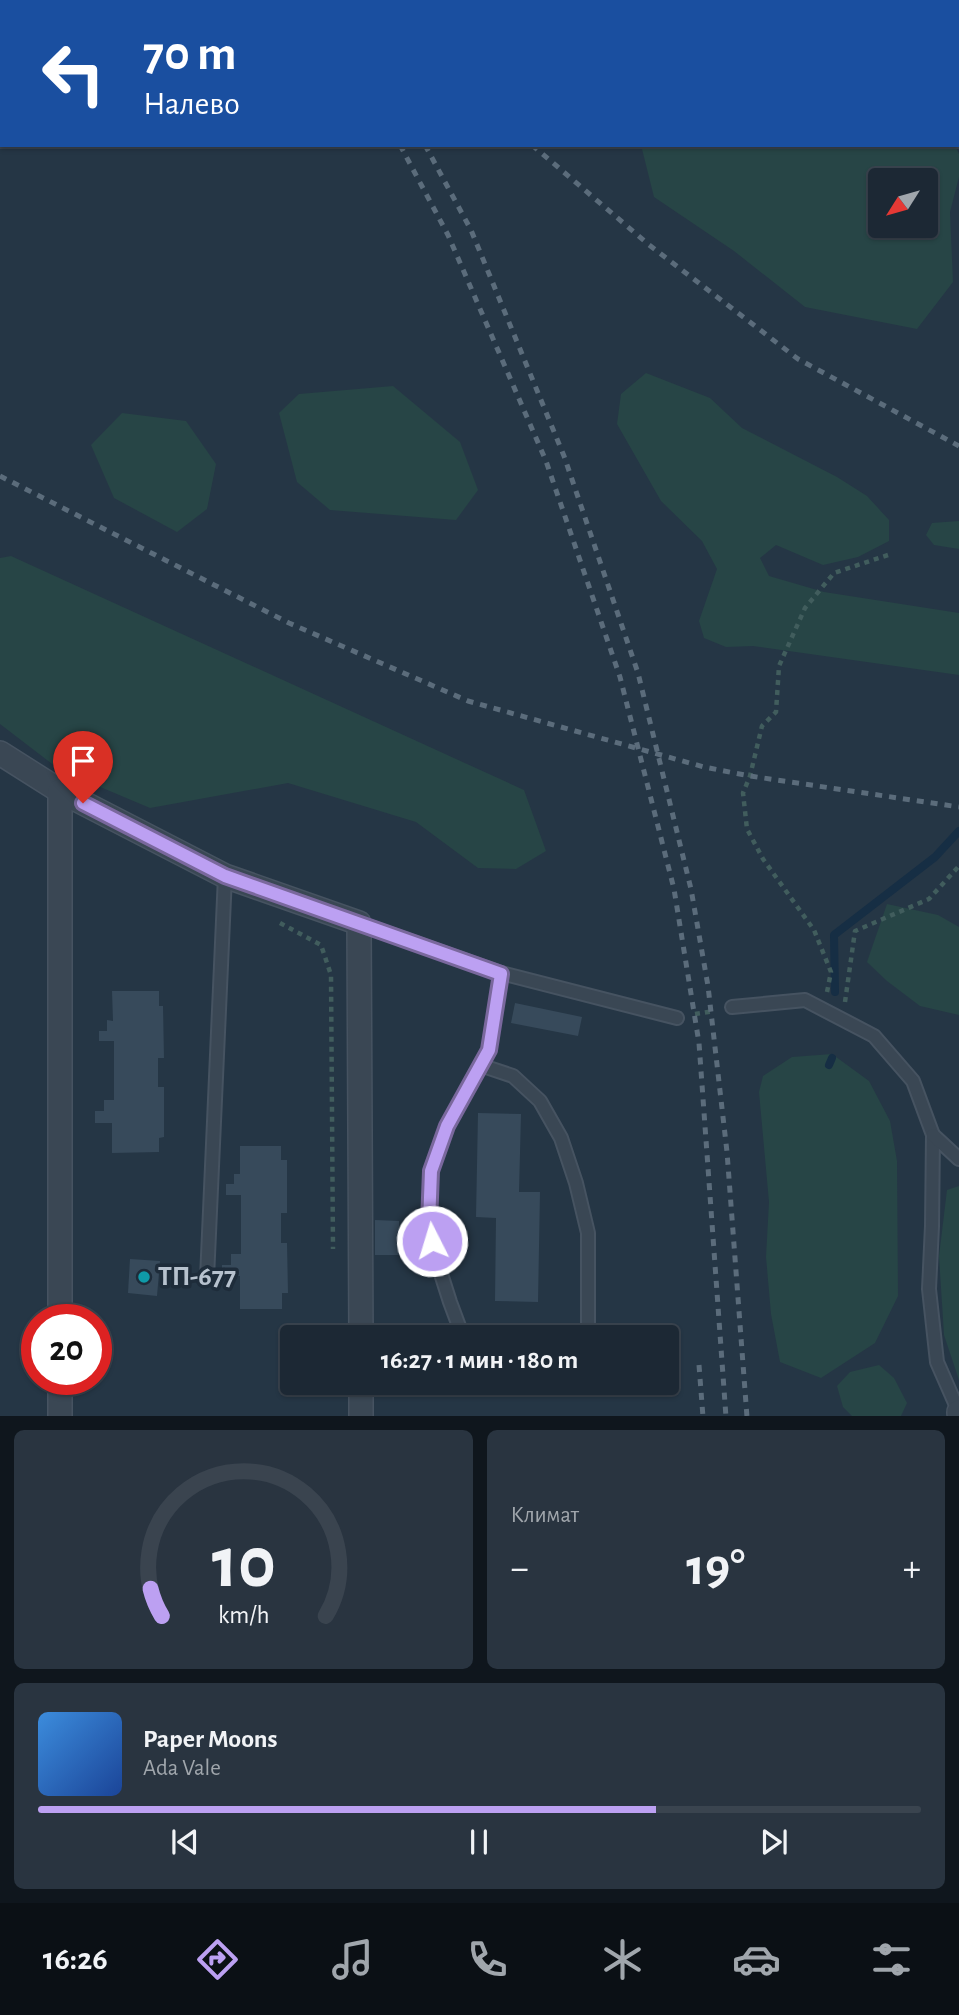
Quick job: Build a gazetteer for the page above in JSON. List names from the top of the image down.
{
  "places": ["ТП-677"],
  "north": "bottom left",
  "page": {
    "turn": ["70 m", "Налево"],
    "limit": "20",
    "trip": "16:27 · 1 мин · 180 m",
    "tile": "Климат",
    "heat": ["−", "19°", "+"],
    "song": ["Paper Moons", "Ada Vale"],
    "tabs": "16:26",
    "gauge": ["10", "km/h"]
  }
}
